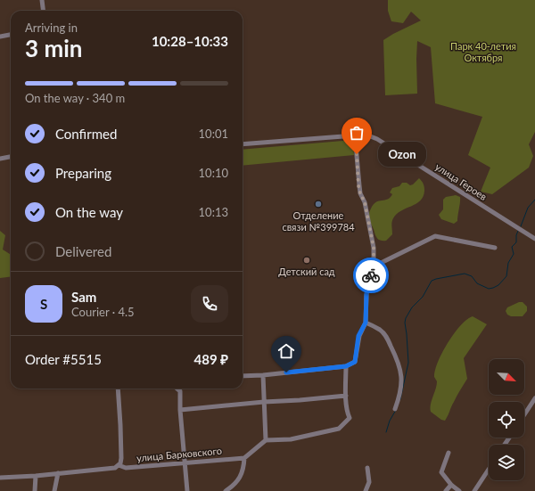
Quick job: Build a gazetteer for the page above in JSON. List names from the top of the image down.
{
  "streets": {
    "street": ["улица Героев", "улица Барковского"]
  },
  "parks": ["Парк 40-летия Октября"],
  "places": ["Ozon", "Отделение связи №399784", "Детский сад"],
  "north": "bottom right",
  "page": {
    "heading": ["3 min", "Arriving in", "10:28–10:33"],
    "panel": [
      "Sam",
      "Courier · 4.5",
      "Order #5515",
      "489 ₽"
    ],
    "bar": "On the way · 340 m",
    "list": [
      ["Confirmed", "10:01"],
      ["Preparing", "10:10"],
      ["On the way", "10:13"],
      "Delivered"
    ],
    "bubble": "Ozon",
    "round": "S"
  }
}
